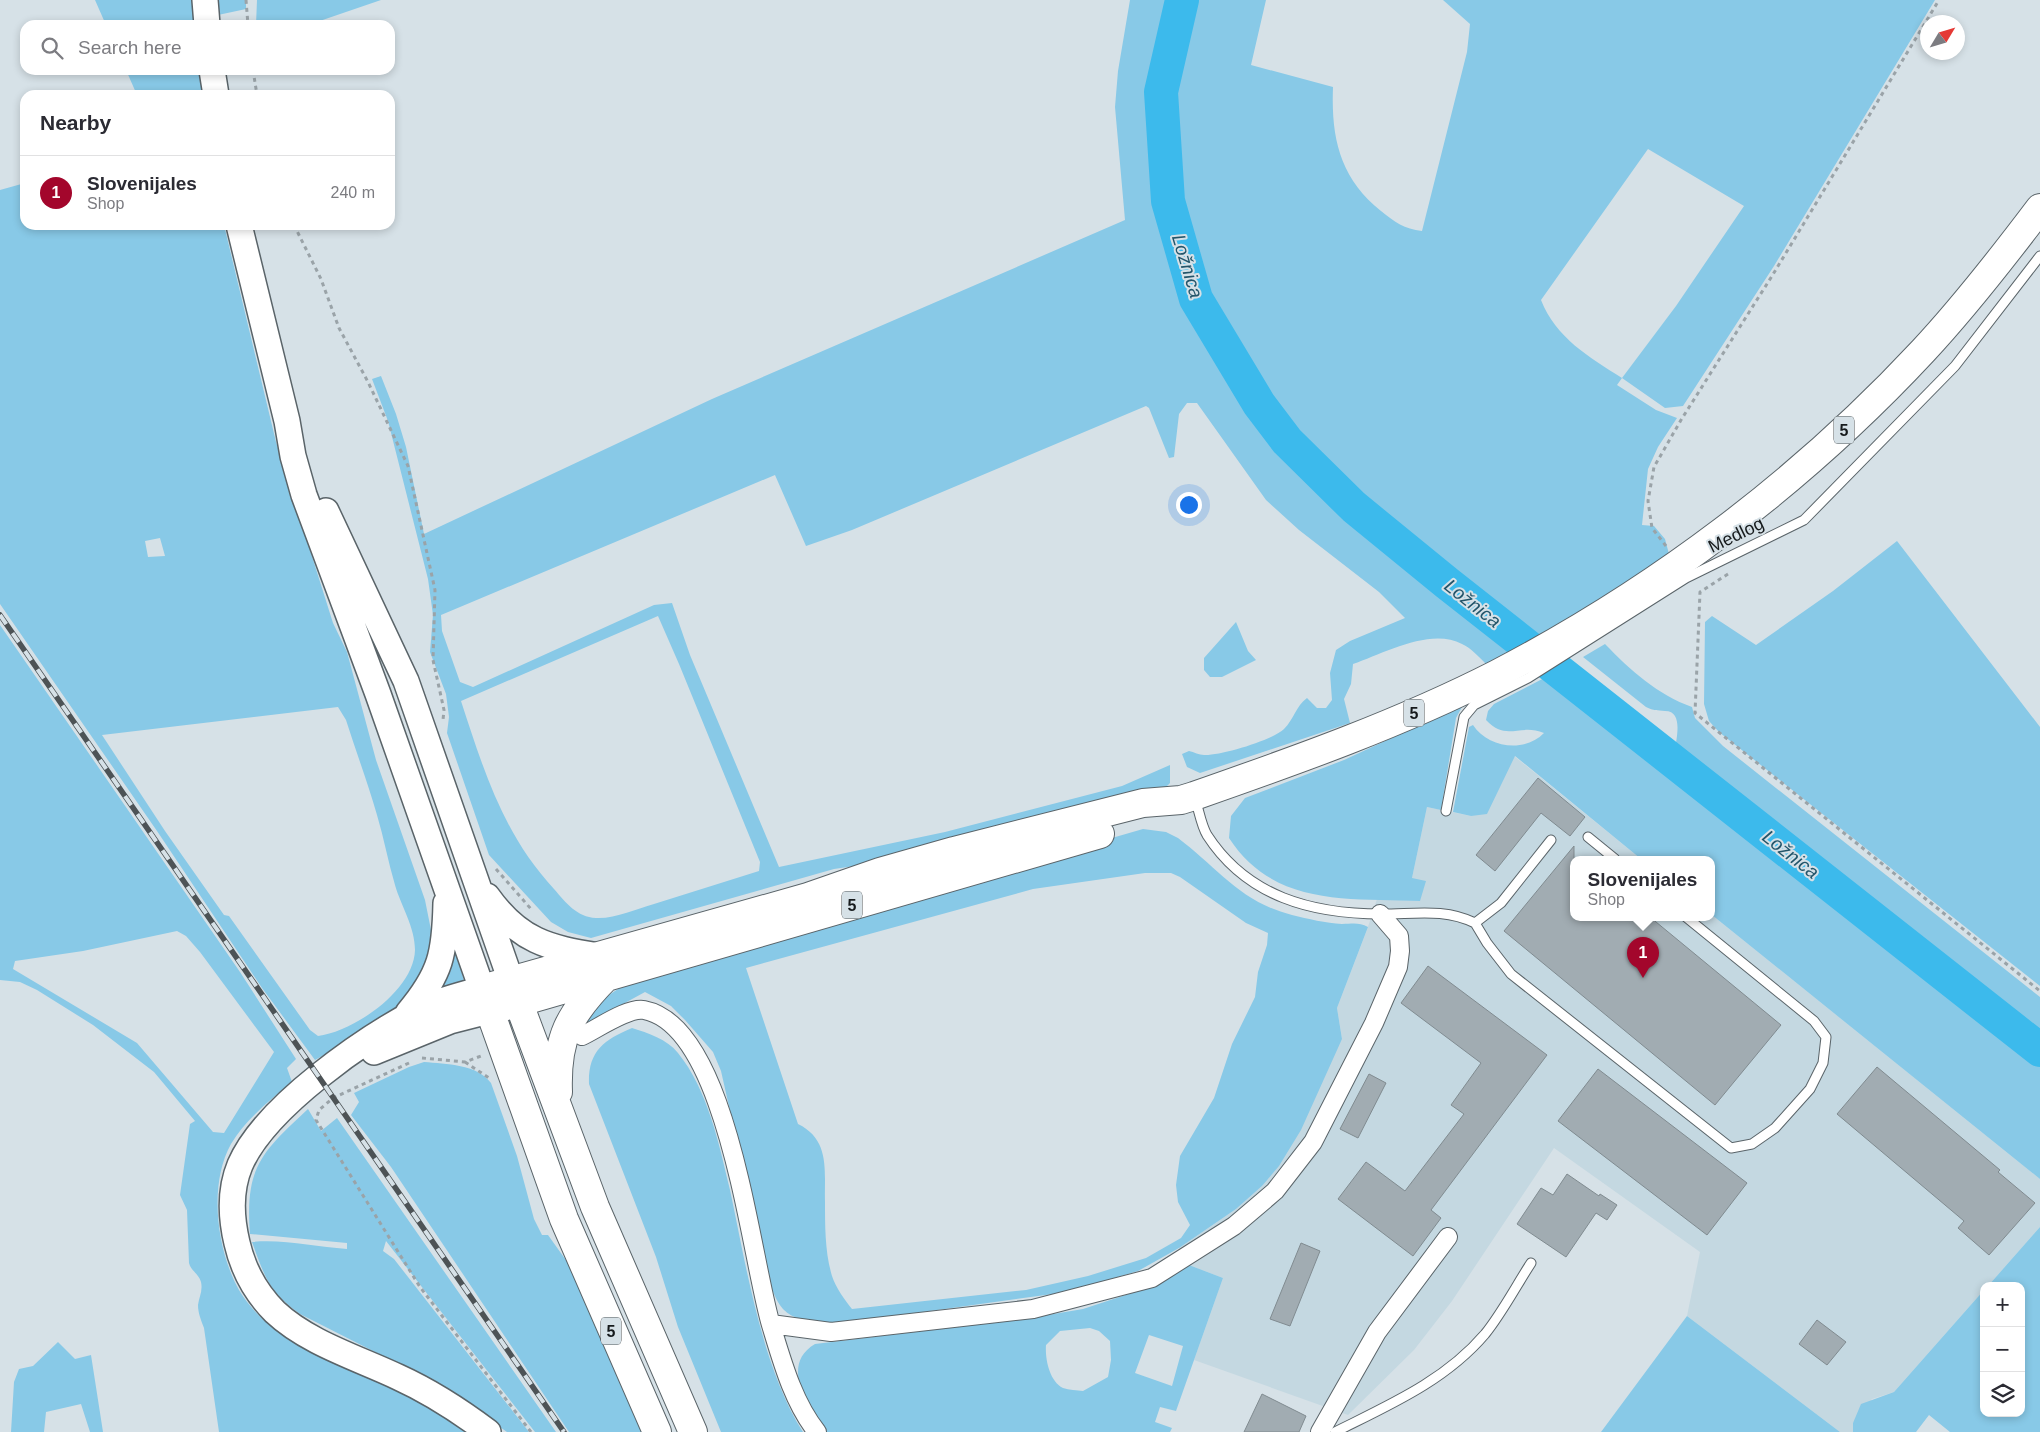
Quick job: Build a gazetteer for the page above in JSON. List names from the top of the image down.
{
  "streets": {
    "main road": ["5"],
    "lane": ["Medlog"]
  },
  "water": ["Ložnica"],
  "north": "top right",
  "page": {
    "search": "Search here",
    "heading": "Nearby",
    "list": [
      {
        "mark": "1",
        "name": "Slovenijales",
        "note": "Shop",
        "value": "240 m"
      }
    ],
    "popup": ["Slovenijales", "Shop"],
    "pins": "1",
    "map_buttons": ["+", "−"]
  }
}
